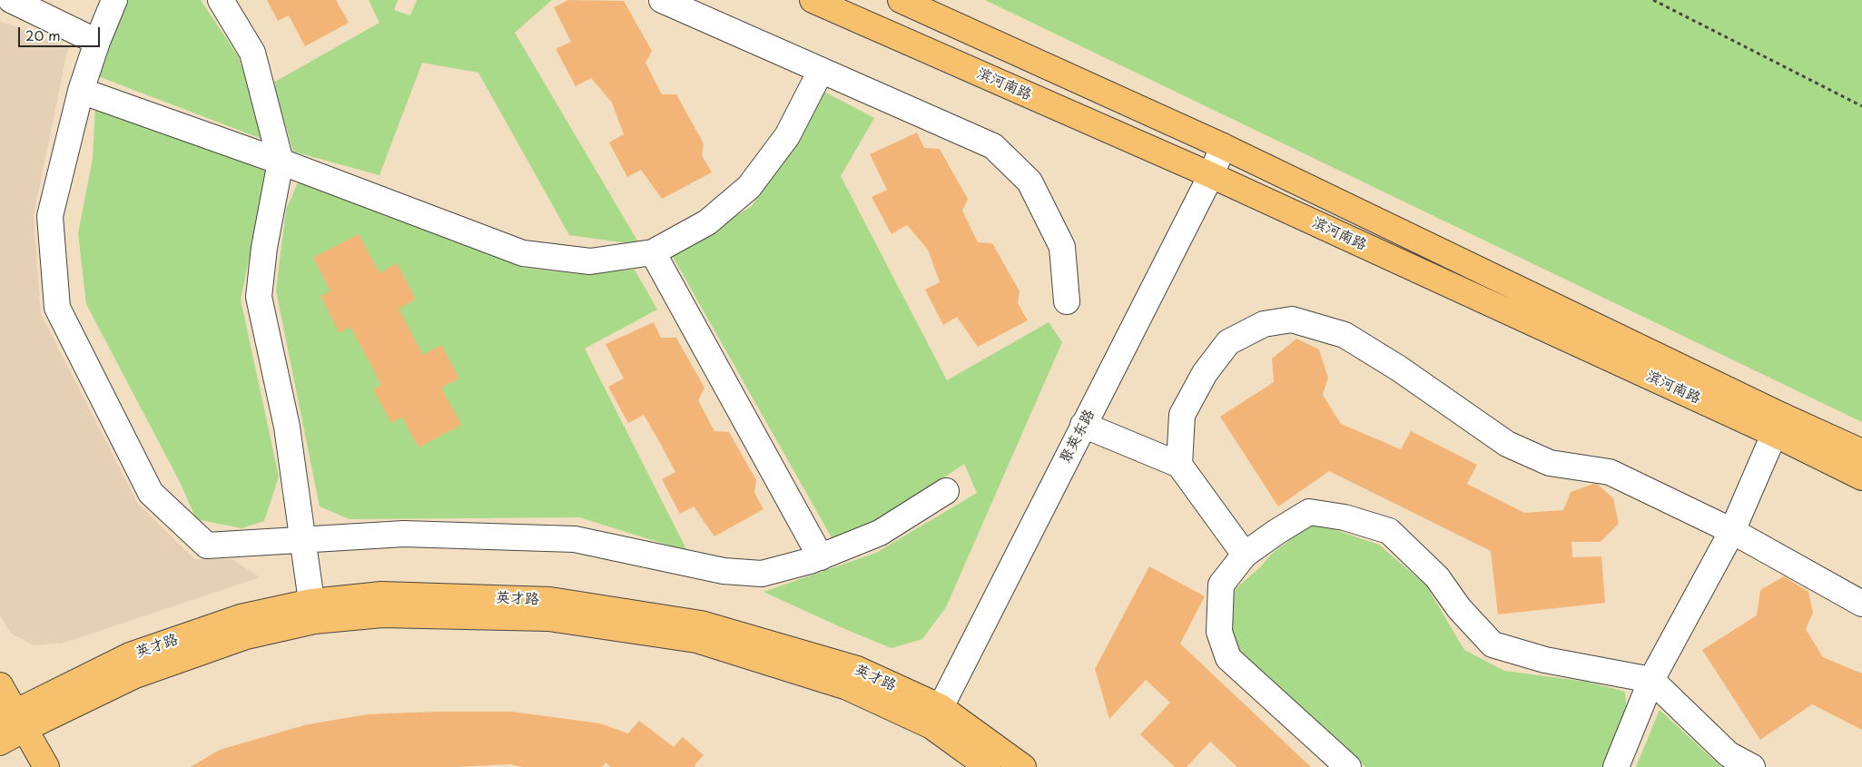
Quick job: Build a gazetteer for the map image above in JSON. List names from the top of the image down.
{
  "streets": {
    "main road": ["滨河南路", "英才路"],
    "street": ["聚英东路"]
  },
  "crossings": [
    ["滨河南路", "聚英东路"],
    ["聚英东路", "英才路"]
  ],
  "scale_bar": "20 m"
}
